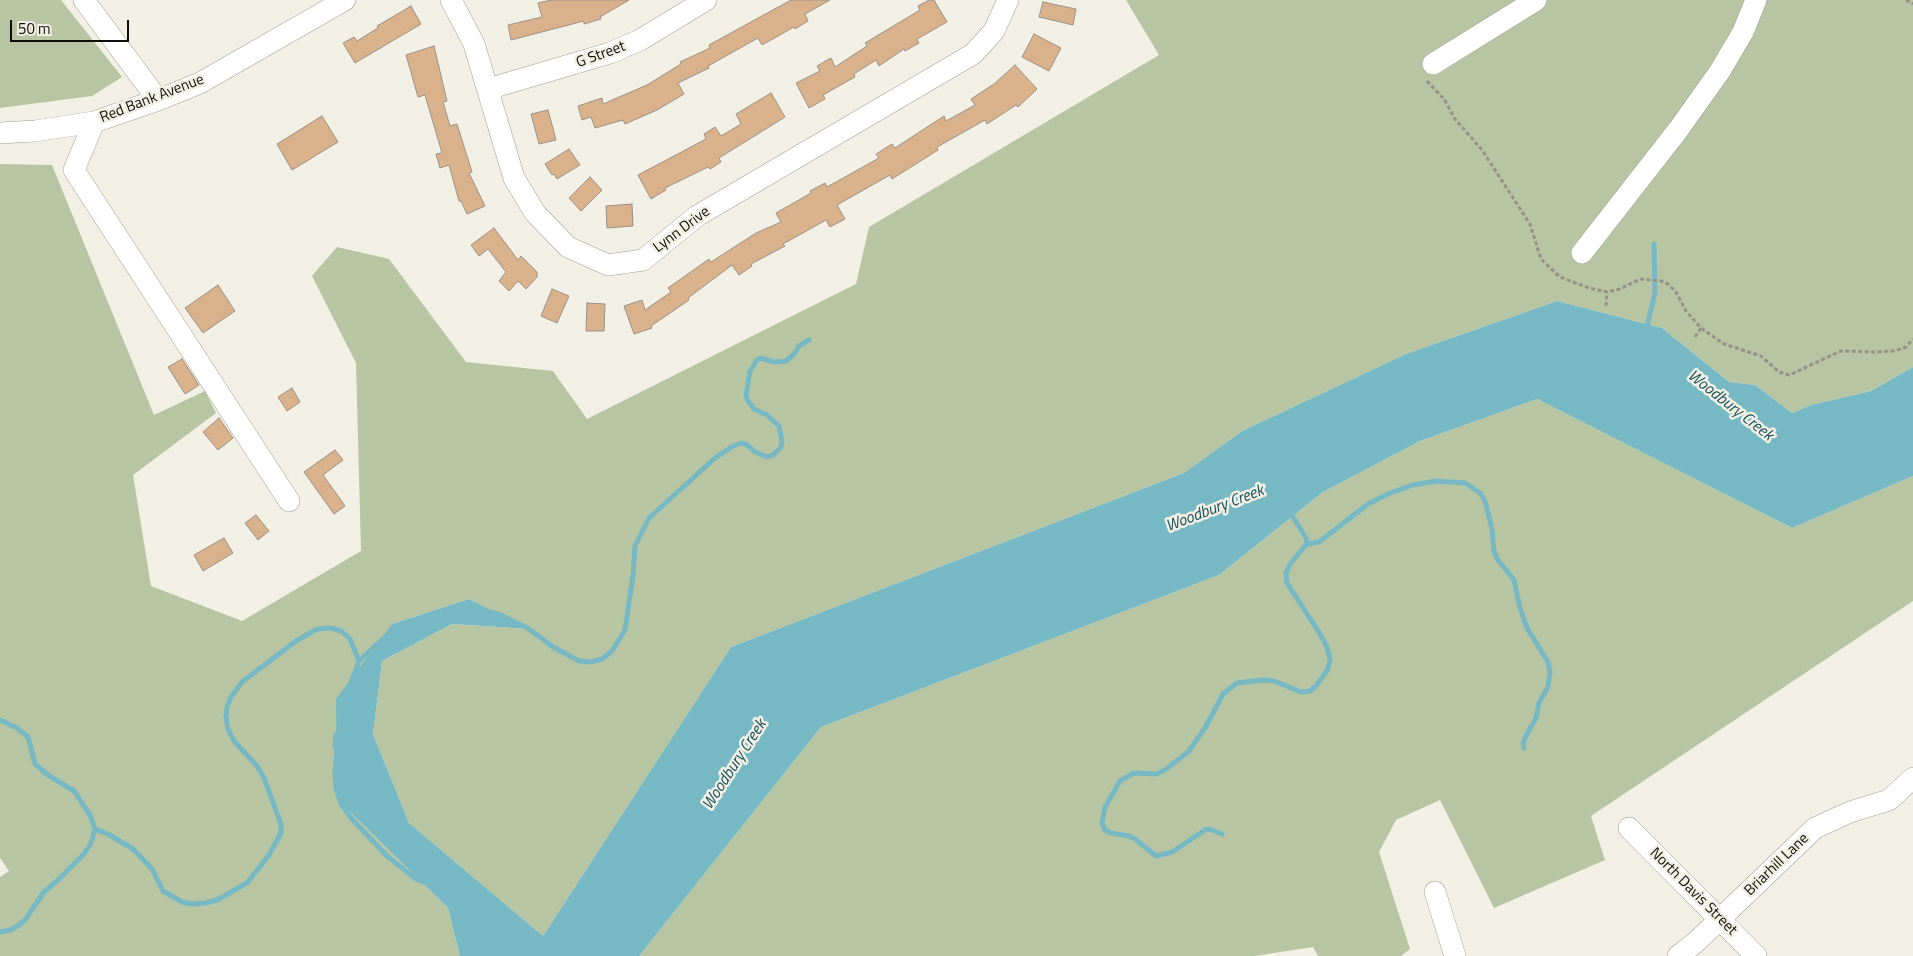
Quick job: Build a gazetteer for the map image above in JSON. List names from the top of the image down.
{
  "streets": {
    "street": [
      "G Street",
      "Red Bank Avenue",
      "Lynn Drive",
      "Briarhill Lane",
      "North Davis Street"
    ]
  },
  "crossings": [
    ["G Street", "Lynn Drive"],
    ["Briarhill Lane", "North Davis Street"]
  ],
  "water": ["Woodbury Creek"],
  "scale_bar": "50 m"
}
